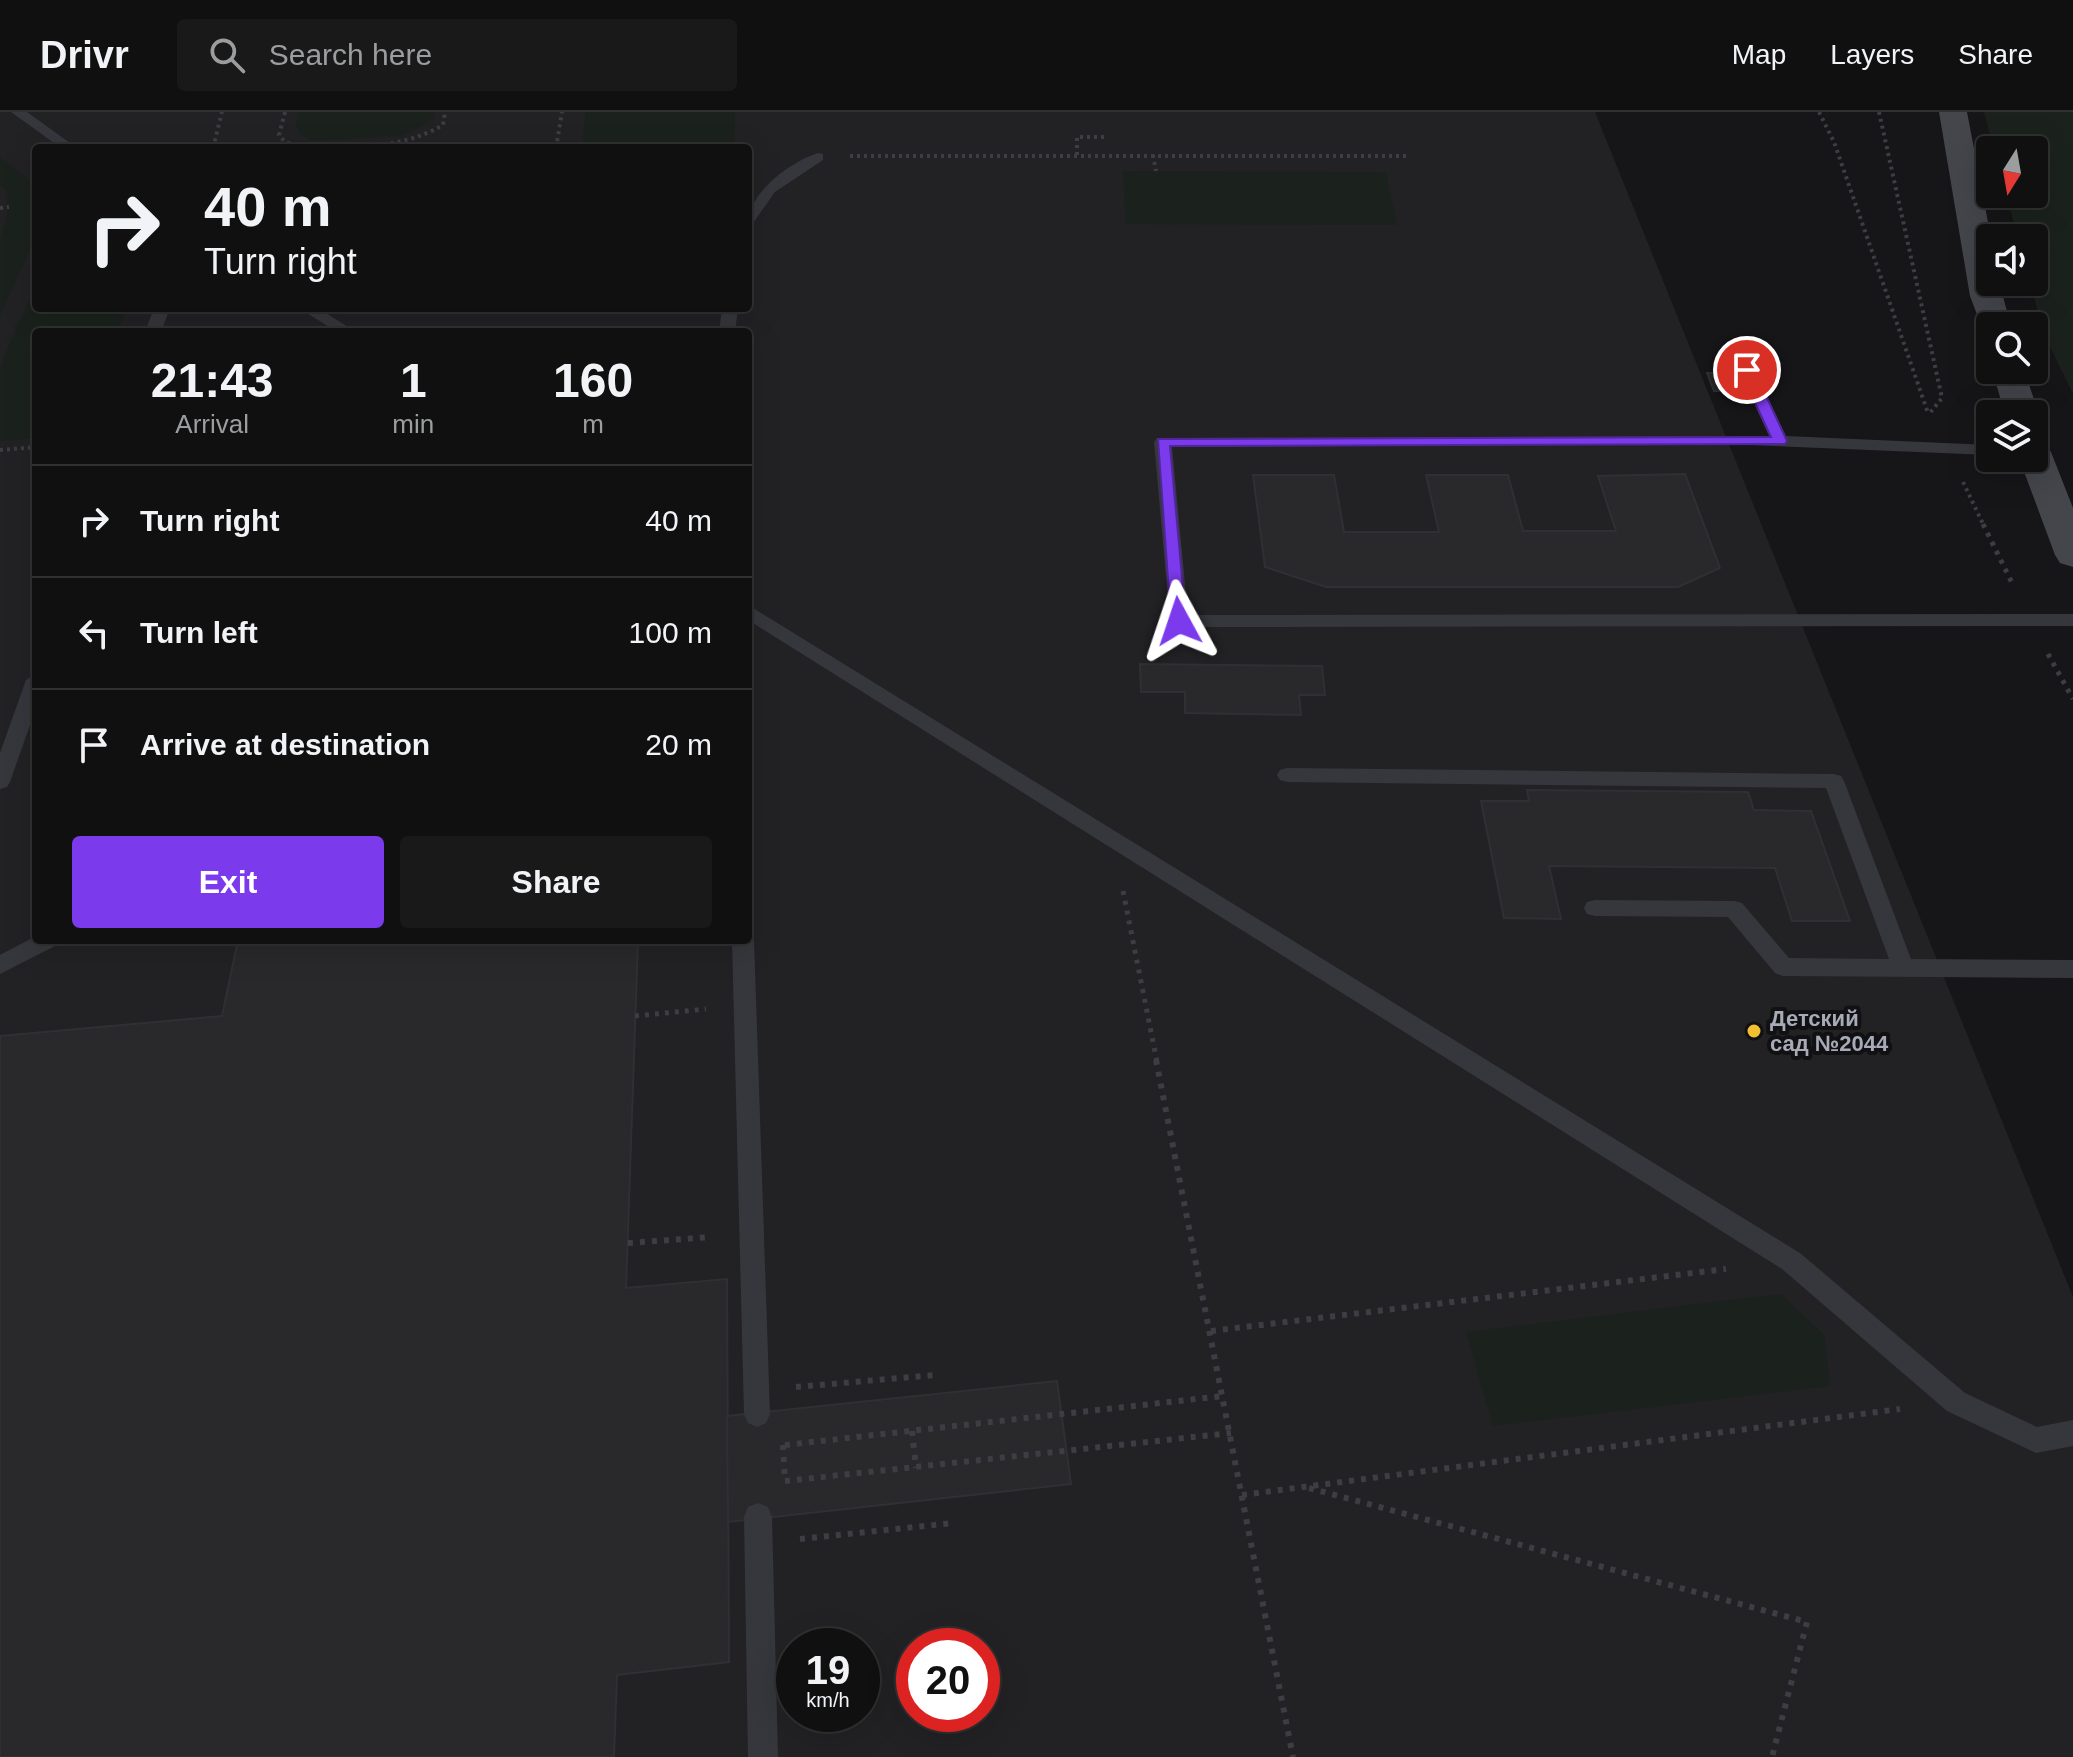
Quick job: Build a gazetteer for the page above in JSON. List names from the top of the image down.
{
  "places": ["Детский сад №2044"],
  "north": "bottom",
  "page": {
    "header": "Drivr",
    "search": "Search here",
    "nav": ["Map", "Layers", "Share"],
    "turn": ["40 m", "Turn right"],
    "eta": [
      "21:43",
      "Arrival",
      "1",
      "min",
      "160",
      "m"
    ],
    "list": [
      {
        "name": "Turn right",
        "value": "40 m"
      },
      {
        "name": "Turn left",
        "value": "100 m"
      },
      {
        "name": "Arrive at destination",
        "value": "20 m"
      }
    ],
    "buttons": ["Exit", "Share"],
    "speed": "19 km/h",
    "limit": "20"
  }
}
